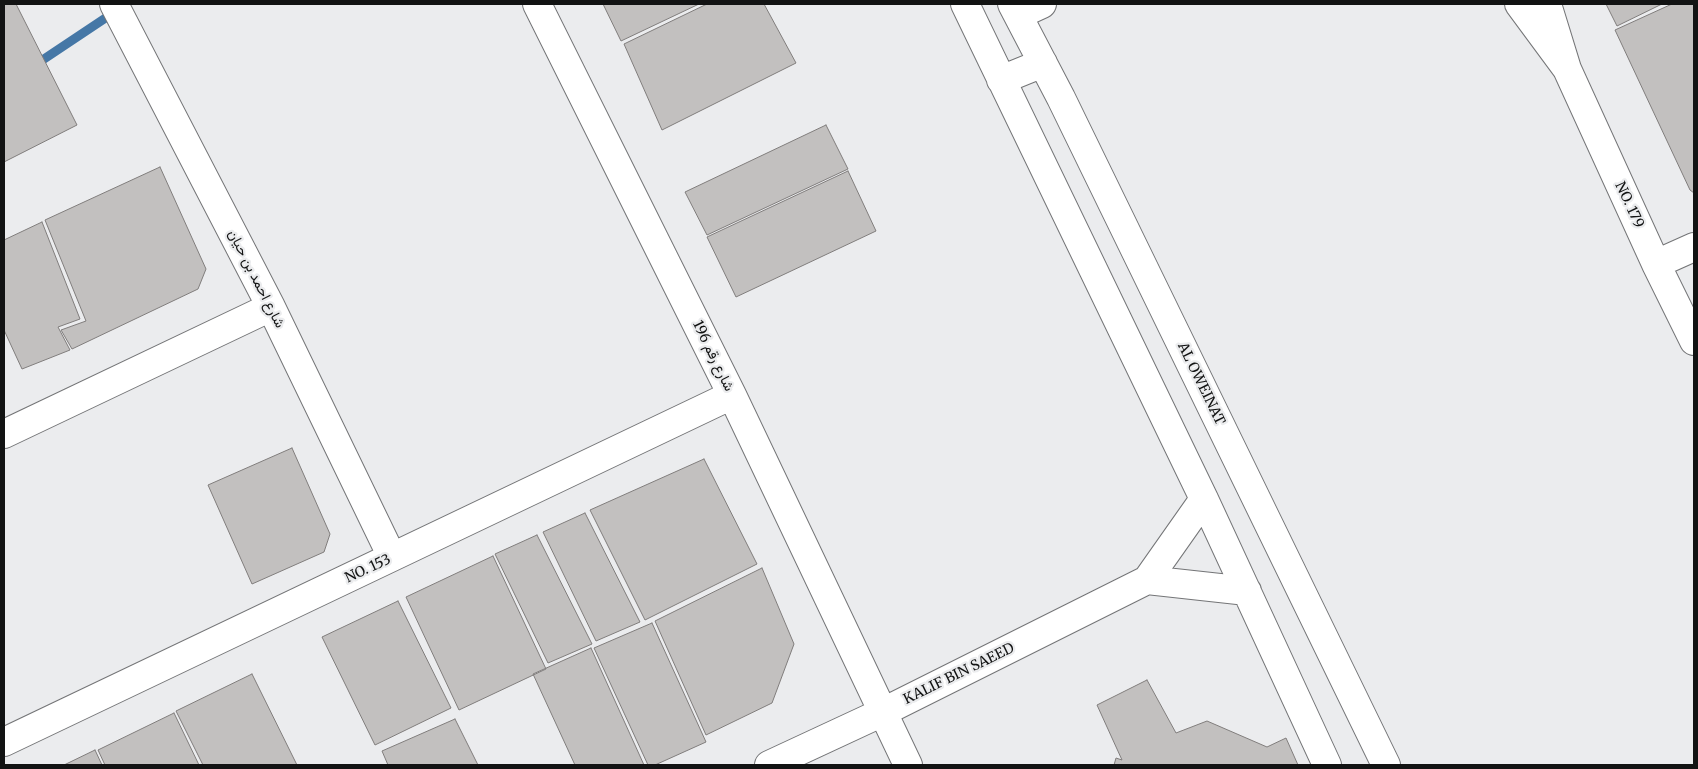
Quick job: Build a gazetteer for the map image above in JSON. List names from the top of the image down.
{
  "streets": {
    "street": [
      "NO. 179",
      "شارع احمد بن حيان",
      "شارع رقم 196",
      "AL OWEINAT",
      "NO. 153",
      "KALIF BIN SAEED"
    ]
  },
  "crossings": [
    ["شارع احمد بن حيان", "NO. 153"],
    ["شارع رقم 196", "NO. 153"],
    ["شارع رقم 196", "KALIF BIN SAEED"]
  ]
}
